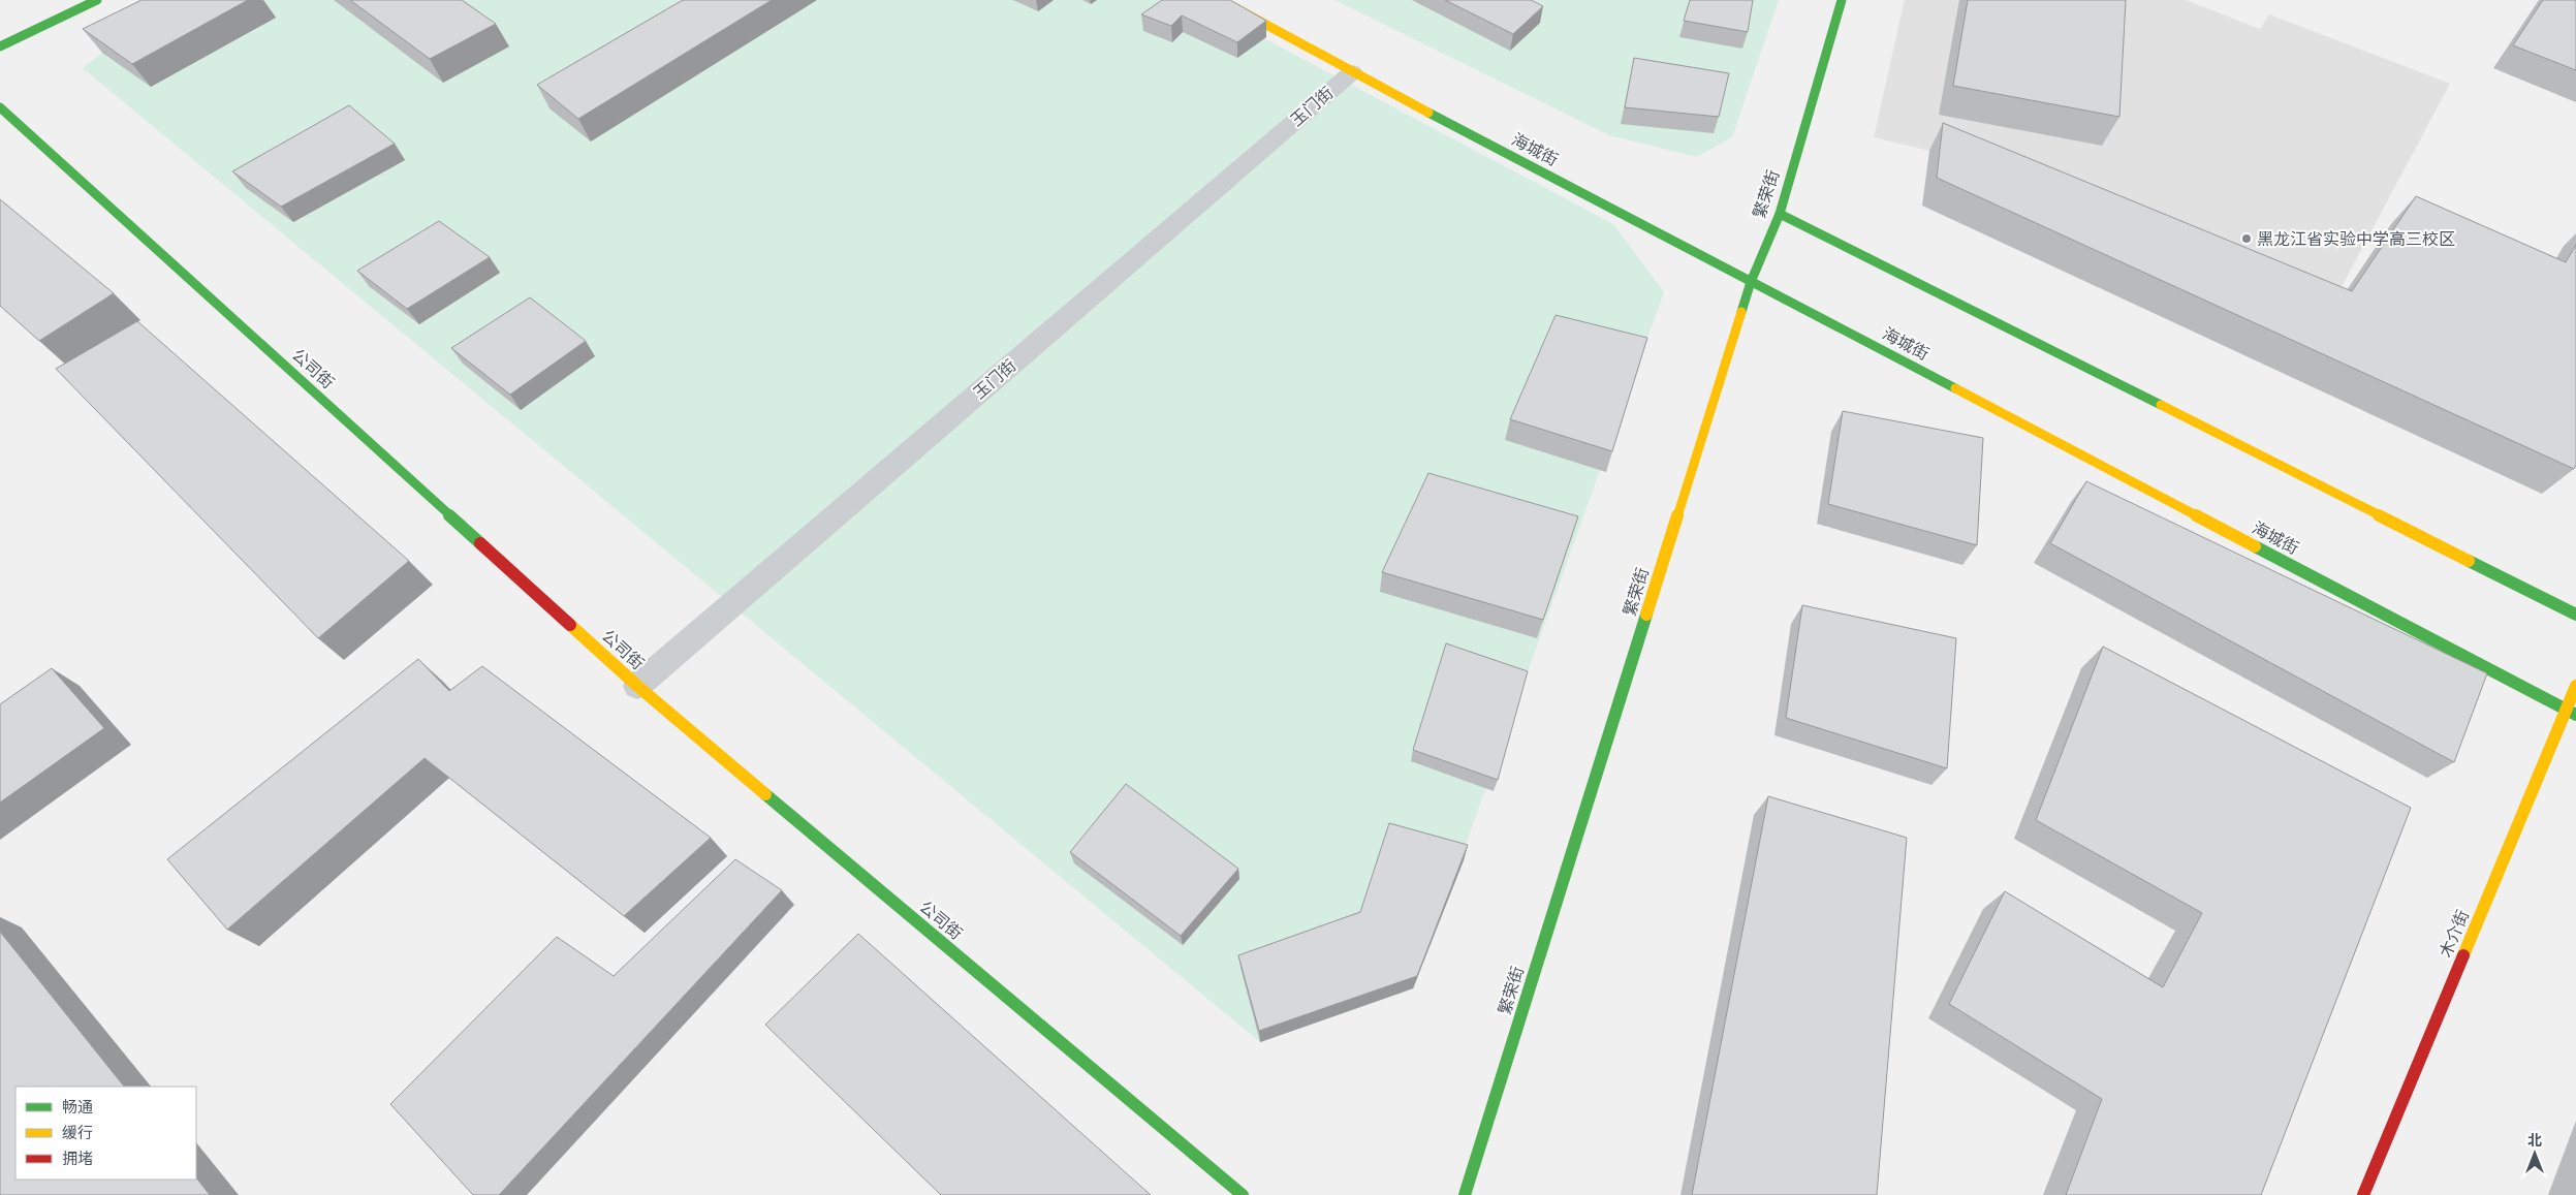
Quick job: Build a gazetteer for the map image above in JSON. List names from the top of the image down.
{
  "streets": {
    "street": [
      "海城街",
      "繁荣街",
      "公司街",
      "木介街"
    ],
    "lane": ["玉门街"]
  },
  "crossings": [
    ["玉门街", "海城街"],
    ["玉门街", "公司街"],
    ["海城街", "繁荣街"],
    ["海城街", "木介街"]
  ],
  "places": ["黑龙江省实验中学高三校区"],
  "legend": ["畅通", "缓行", "拥堵"],
  "north": "top"
}
